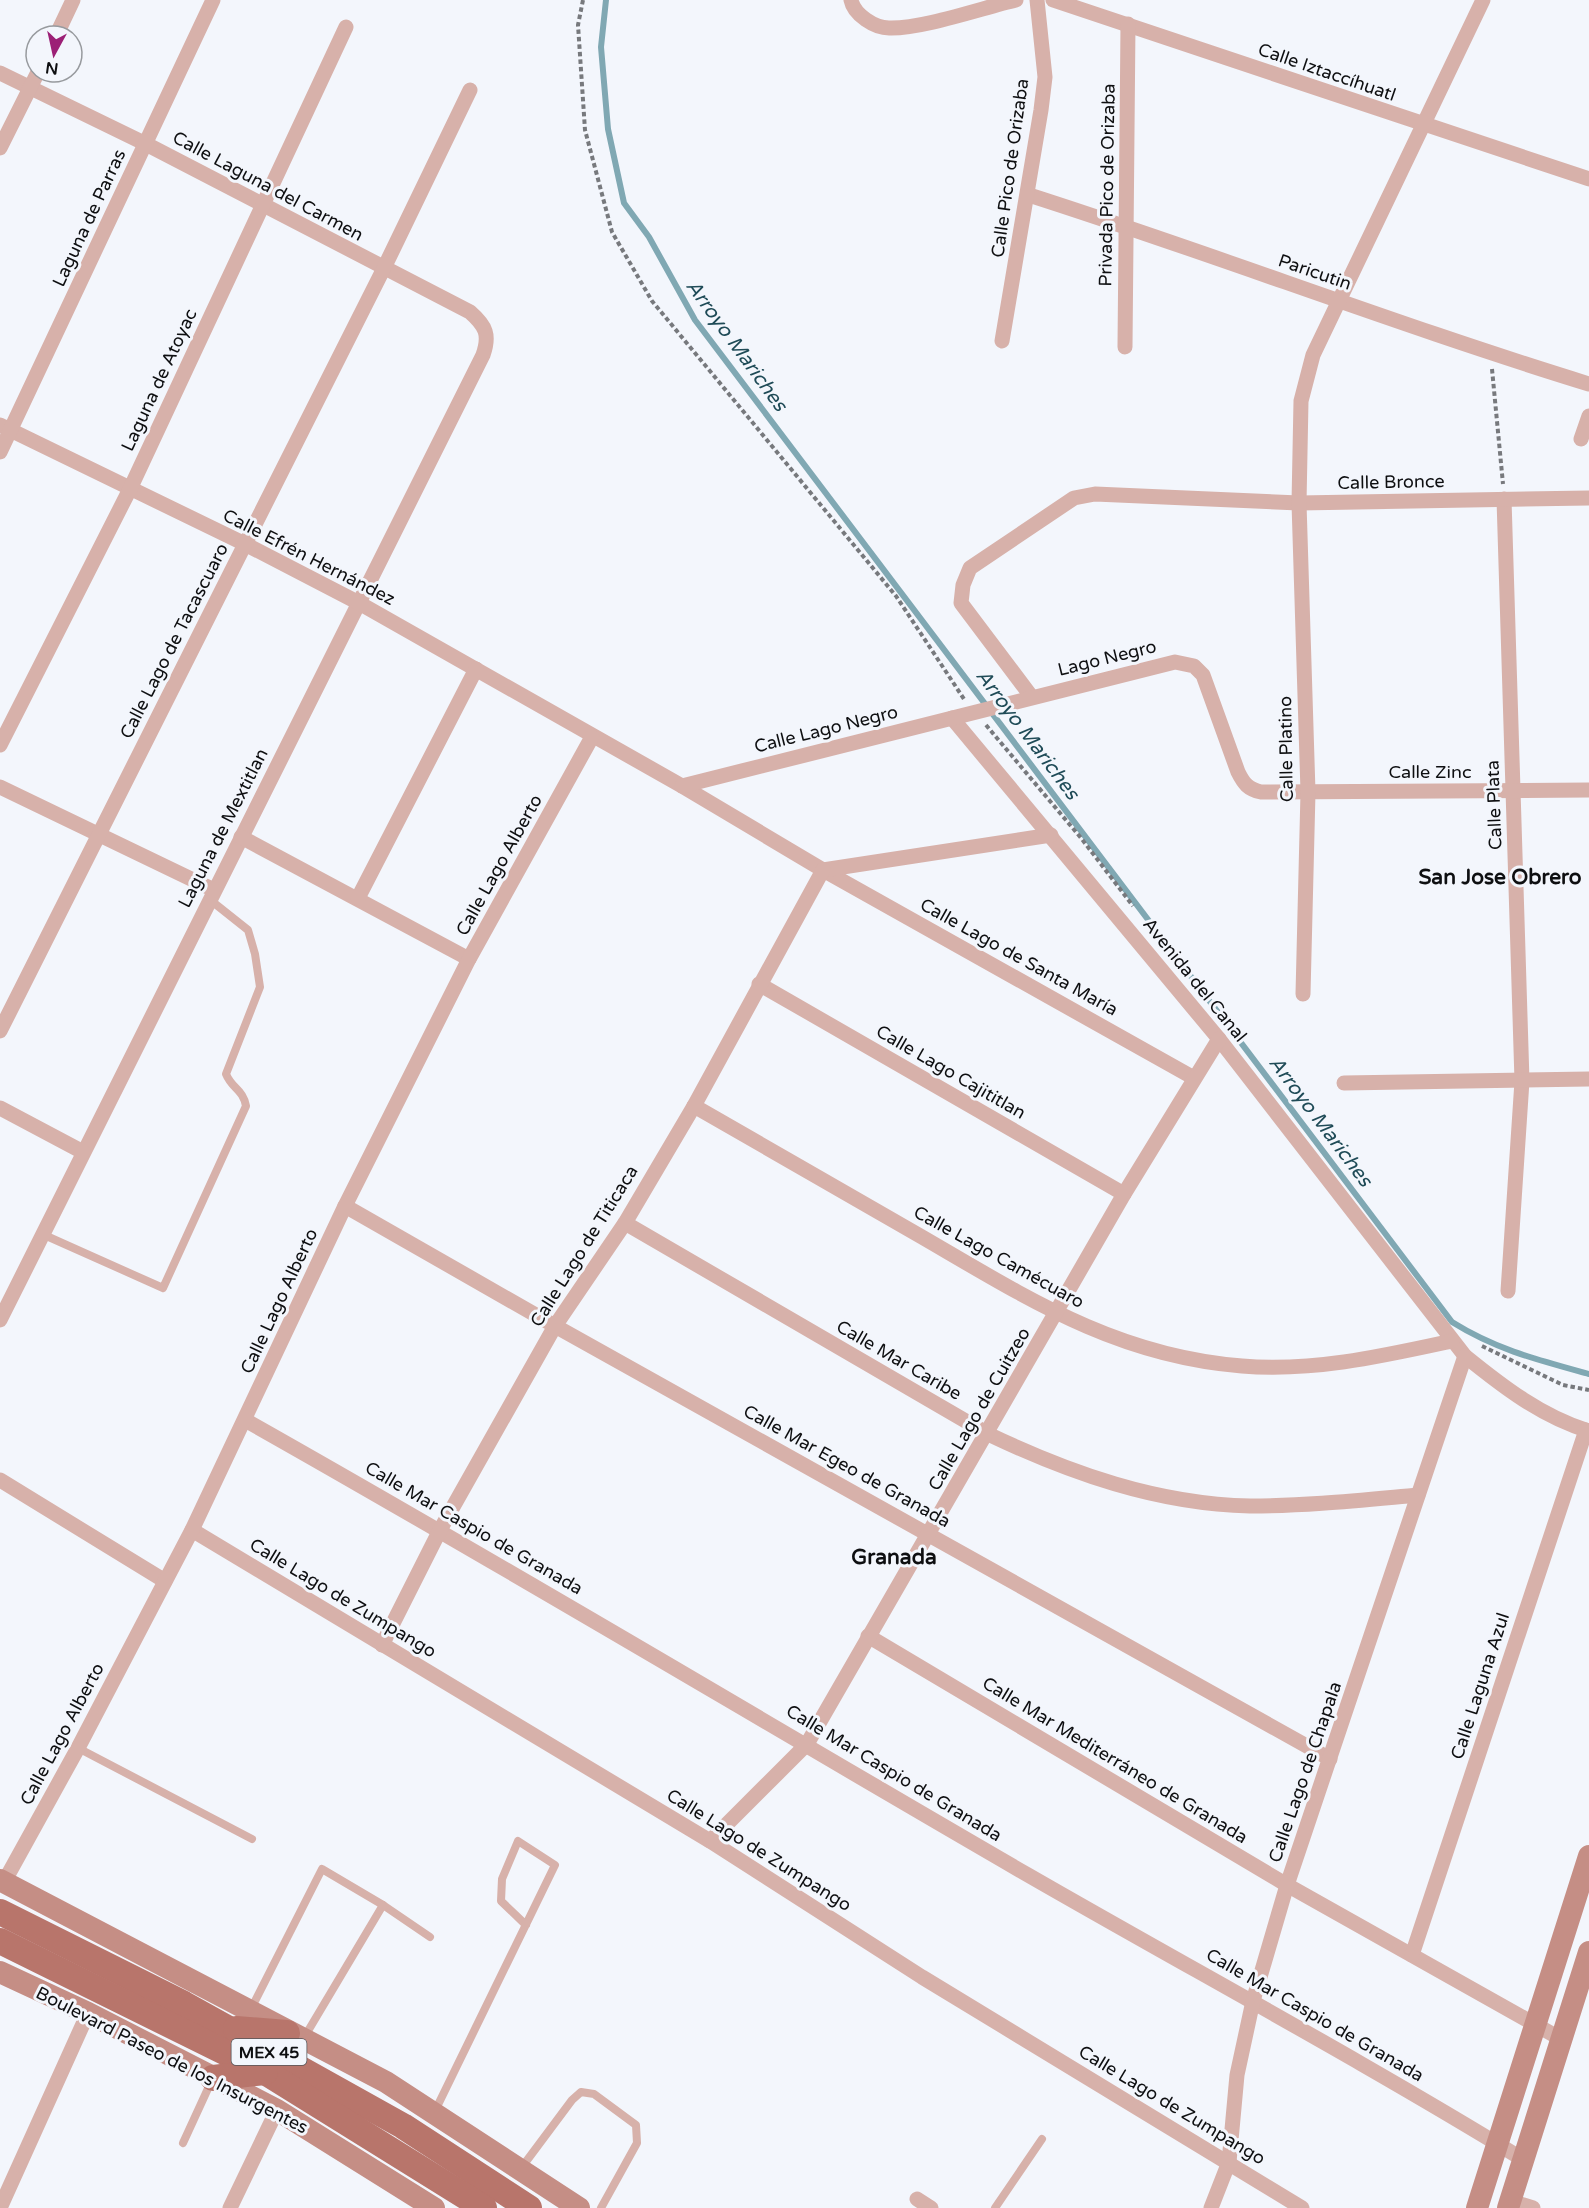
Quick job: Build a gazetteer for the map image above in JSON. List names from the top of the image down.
{
  "streets": {
    "main road": ["MEX 45", "Boulevard Paseo de los Insurgentes"],
    "street": [
      "Calle Iztaccíhuatl",
      "Calle Pico de Orizaba",
      "Privada Pico de Orizaba",
      "Calle Laguna del Carmen",
      "Laguna de Parras",
      "Paricutin",
      "Laguna de Atoyac",
      "Calle Bronce",
      "Calle Efrén Hernández",
      "Calle Lago de Tacascuaro",
      "Lago Negro",
      "Calle Lago Negro",
      "Calle Platino",
      "Calle Zinc",
      "Calle Plata",
      "Laguna de Mextitlan",
      "Calle Lago Alberto",
      "Calle Lago de Santa María",
      "Avenida del Canal",
      "Calle Lago Cajititlan",
      "Calle Lago de Titicaca",
      "Calle Lago Camécuaro",
      "Calle Mar Caribe",
      "Calle Lago de Cuitzeo",
      "Calle Mar Egeo de Granada",
      "Calle Mar Caspio de Granada",
      "Calle Lago de Zumpango",
      "Calle Laguna Azul",
      "Calle Mar Mediterráneo de Granada",
      "Calle Lago de Chapala"
    ]
  },
  "crossings": [
    ["Calle Iztaccíhuatl", "Privada Pico de Orizaba"],
    ["Calle Iztaccíhuatl", "Calle Platino"],
    ["Calle Pico de Orizaba", "Paricutin"],
    ["Privada Pico de Orizaba", "Paricutin"],
    ["Calle Laguna del Carmen", "Laguna de Parras"],
    ["Calle Laguna del Carmen", "Laguna de Atoyac"],
    ["Calle Laguna del Carmen", "Calle Lago de Tacascuaro"],
    ["Calle Laguna del Carmen", "Laguna de Mextitlan"],
    ["Laguna de Parras", "Calle Efrén Hernández"],
    ["Paricutin", "Calle Platino"],
    ["Laguna de Atoyac", "Calle Efrén Hernández"],
    ["Calle Bronce", "Lago Negro"],
    ["Calle Bronce", "Calle Platino"],
    ["Calle Bronce", "Calle Plata"],
    ["Calle Efrén Hernández", "Calle Lago de Tacascuaro"],
    ["Calle Efrén Hernández", "Calle Lago Negro"],
    ["Calle Efrén Hernández", "Laguna de Mextitlan"],
    ["Calle Efrén Hernández", "Calle Lago Alberto"],
    ["Calle Efrén Hernández", "Calle Lago de Santa María"],
    ["Lago Negro", "Calle Lago Negro"],
    ["Lago Negro", "Calle Platino"],
    ["Lago Negro", "Calle Zinc"],
    ["Calle Lago Negro", "Calle Lago de Santa María"],
    ["Calle Lago Negro", "Avenida del Canal"],
    ["Calle Platino", "Calle Zinc"],
    ["Calle Zinc", "Calle Plata"],
    ["Calle Lago Alberto", "Calle Mar Egeo de Granada"],
    ["Calle Lago Alberto", "Calle Mar Caspio de Granada"],
    ["Calle Lago Alberto", "Calle Lago de Zumpango"],
    ["Calle Lago de Santa María", "Calle Lago de Titicaca"],
    ["Calle Lago de Santa María", "Calle Lago de Cuitzeo"],
    ["Avenida del Canal", "Calle Lago Camécuaro"],
    ["Avenida del Canal", "Calle Lago de Cuitzeo"],
    ["Avenida del Canal", "Calle Laguna Azul"],
    ["Avenida del Canal", "Calle Lago de Chapala"],
    ["Calle Lago Cajititlan", "Calle Lago de Titicaca"],
    ["Calle Lago Cajititlan", "Calle Lago de Cuitzeo"],
    ["Calle Lago de Titicaca", "Calle Lago Camécuaro"],
    ["Calle Lago de Titicaca", "Calle Mar Caribe"],
    ["Calle Lago de Titicaca", "Calle Mar Egeo de Granada"],
    ["Calle Lago de Titicaca", "Calle Mar Caspio de Granada"],
    ["Calle Lago de Titicaca", "Calle Lago de Zumpango"],
    ["Calle Lago Camécuaro", "Calle Lago de Cuitzeo"],
    ["Calle Mar Caribe", "Calle Lago de Cuitzeo"],
    ["Calle Mar Caribe", "Calle Lago de Chapala"],
    ["Calle Lago de Cuitzeo", "Calle Mar Egeo de Granada"],
    ["Calle Lago de Cuitzeo", "Calle Mar Caspio de Granada"],
    ["Calle Lago de Cuitzeo", "Calle Lago de Zumpango"],
    ["Calle Lago de Cuitzeo", "Calle Mar Mediterráneo de Granada"],
    ["Calle Mar Egeo de Granada", "Calle Lago de Chapala"],
    ["Calle Mar Caspio de Granada", "Calle Lago de Chapala"],
    ["Calle Lago de Zumpango", "Calle Lago de Chapala"],
    ["Calle Laguna Azul", "Calle Mar Mediterráneo de Granada"],
    ["Calle Mar Mediterráneo de Granada", "Calle Lago de Chapala"]
  ],
  "districts": ["San Jose Obrero", "Granada"],
  "water": ["Arroyo Mariches"],
  "north": "bottom"
}
